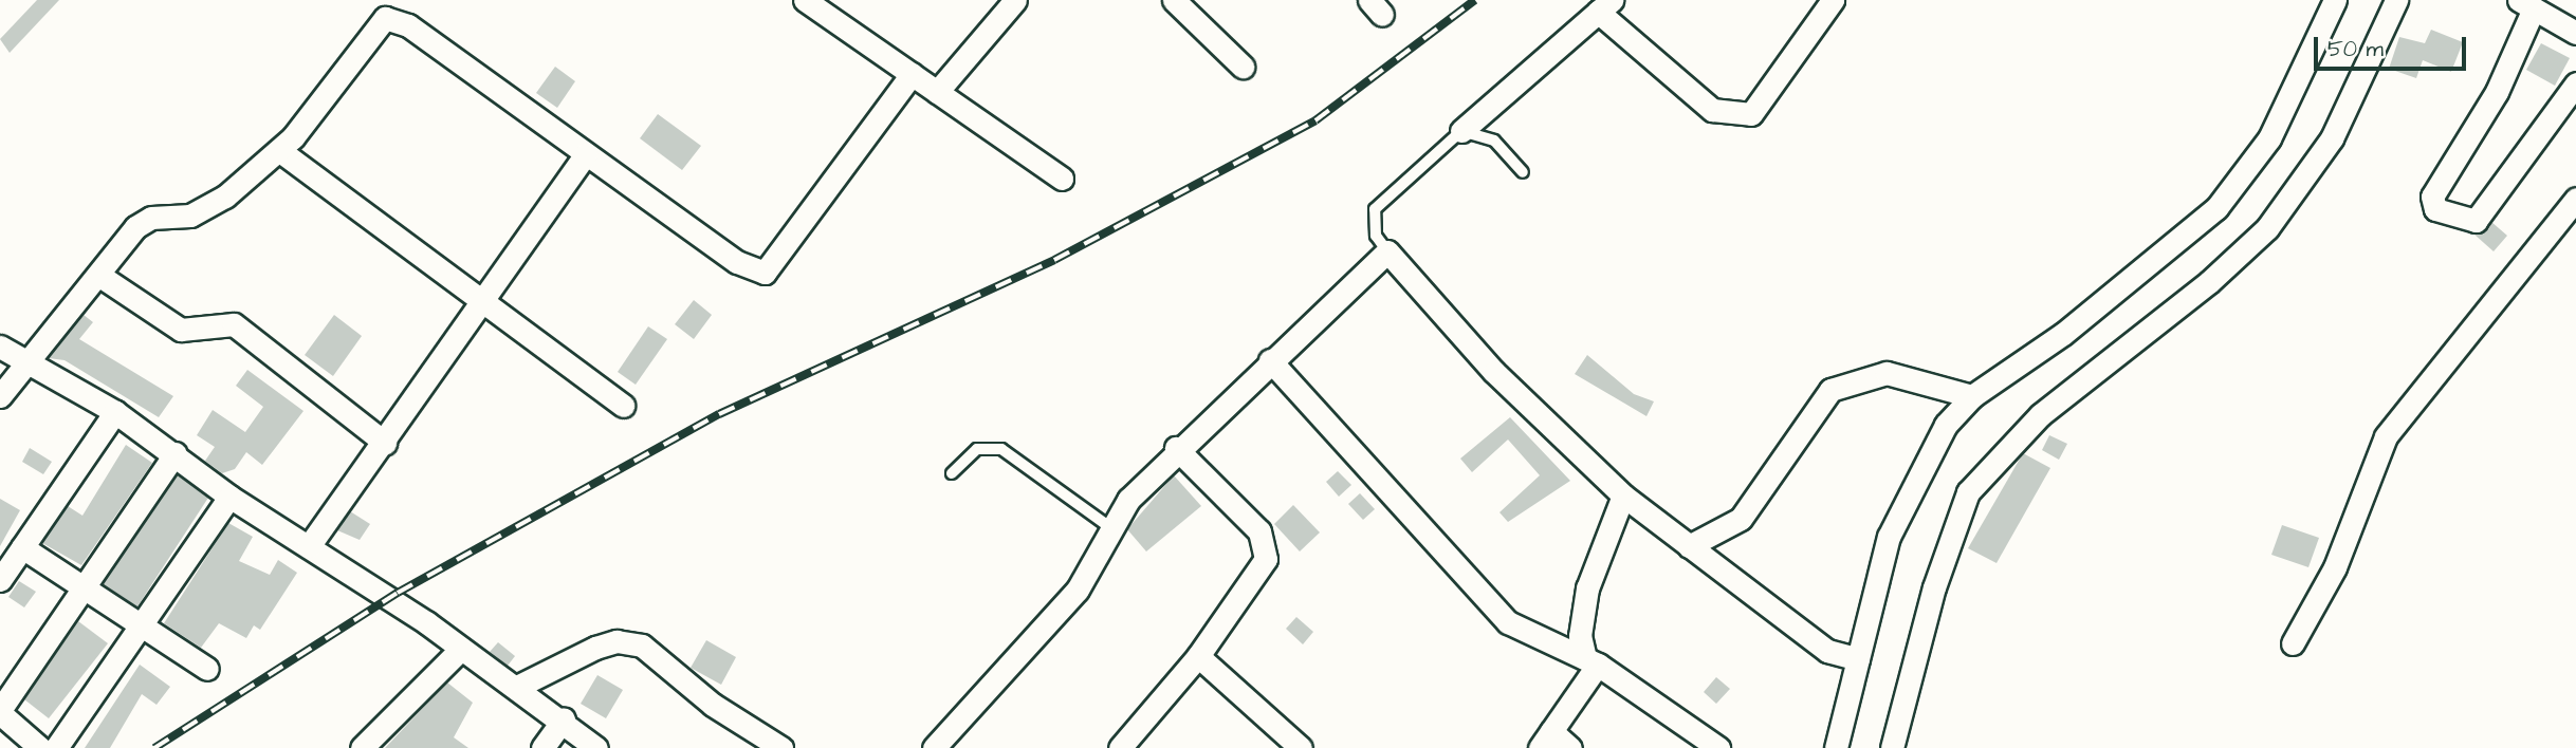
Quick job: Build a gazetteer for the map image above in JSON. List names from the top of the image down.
{
  "scale_bar": "50 m"
}
